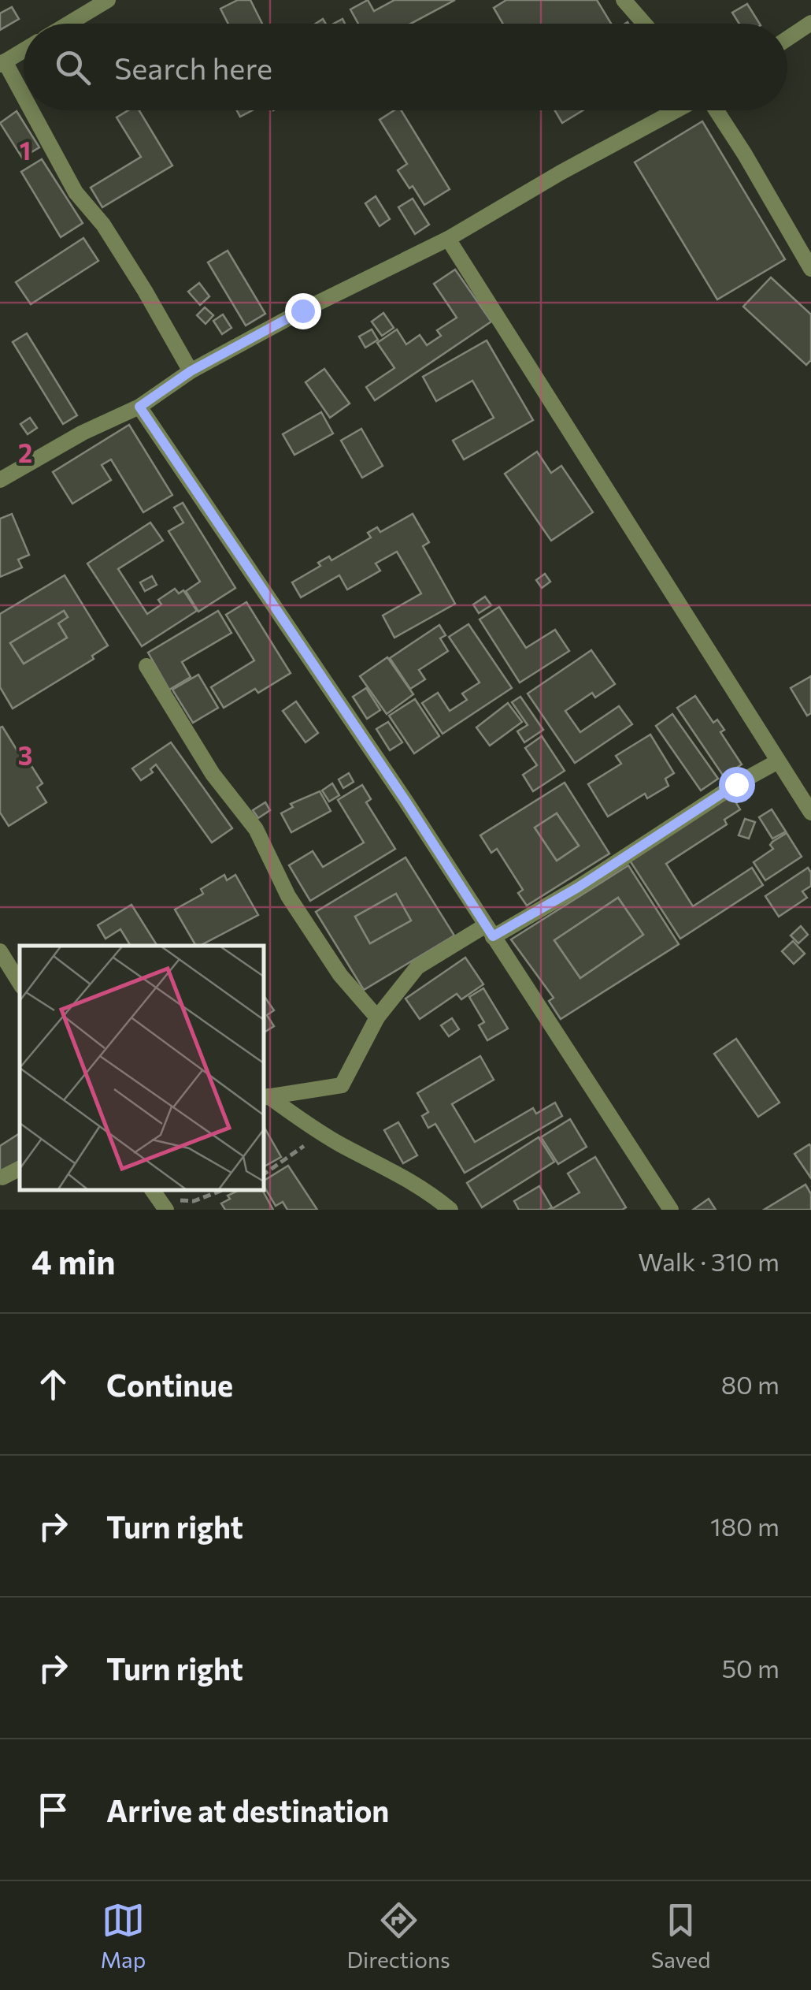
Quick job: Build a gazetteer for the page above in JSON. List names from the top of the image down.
{
  "page": {
    "search": "Search here",
    "heading": ["4 min", "Walk · 310 m"],
    "list": [
      ["Continue", "80 m"],
      ["Turn right", "180 m"],
      ["Turn right", "50 m"],
      "Arrive at destination"
    ],
    "nav": ["Map", "Directions", "Saved"]
  },
  "grid": {
    "rows": ["1", "2", "3"]
  }
}
